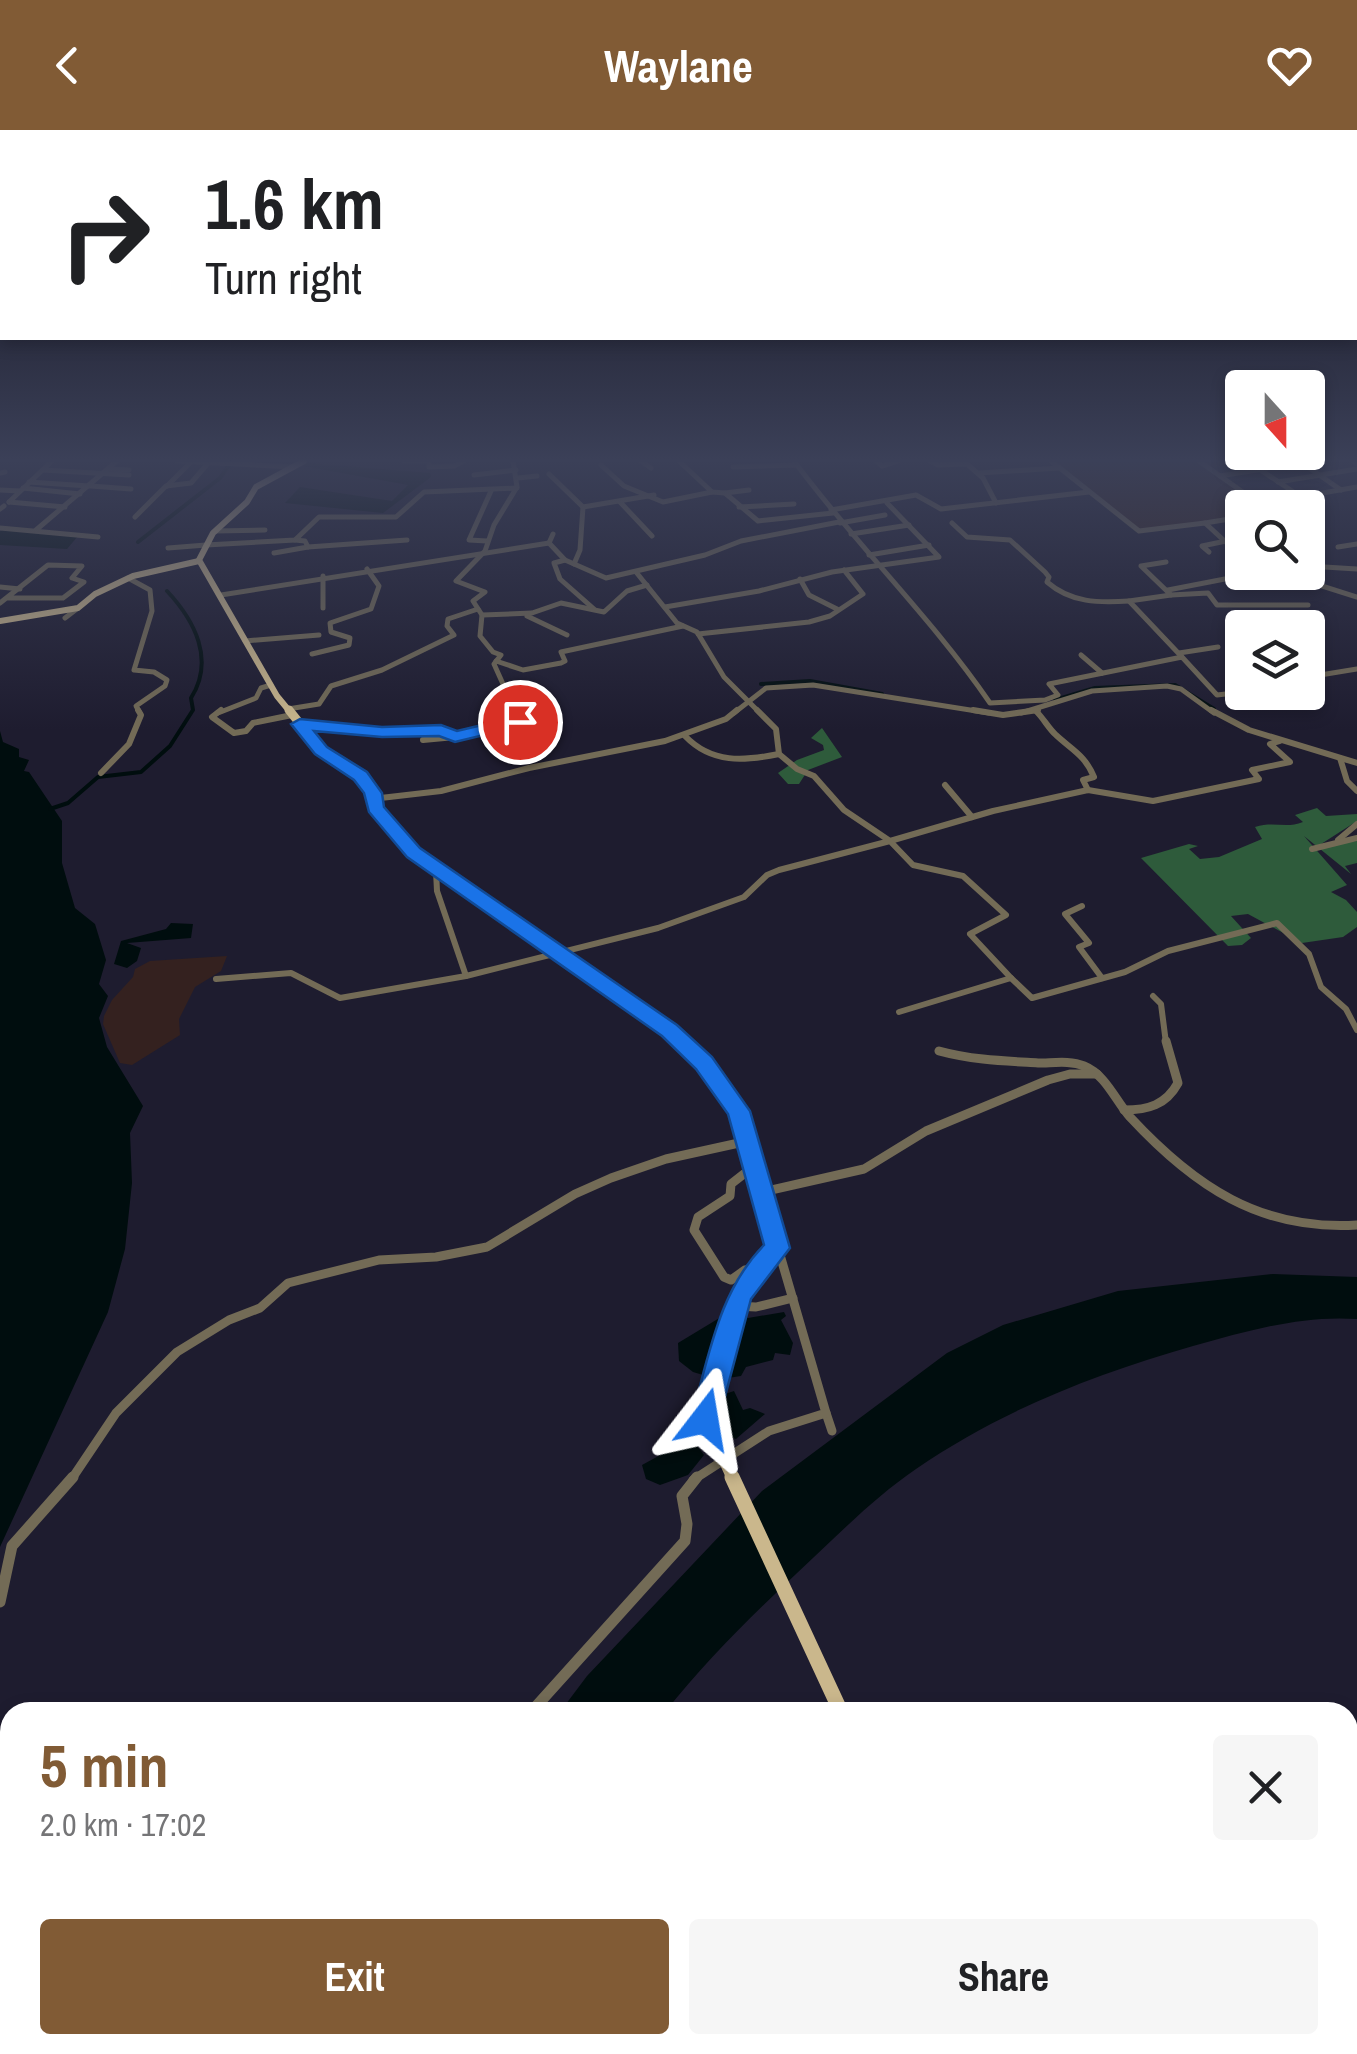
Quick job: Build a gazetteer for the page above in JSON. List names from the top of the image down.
{
  "north": "bottom",
  "page": {
    "header": "Waylane",
    "turn": ["1.6 km", "Turn right"],
    "heading": ["5 min", "2.0 km · 17:02"],
    "buttons": ["Exit", "Share"]
  }
}
